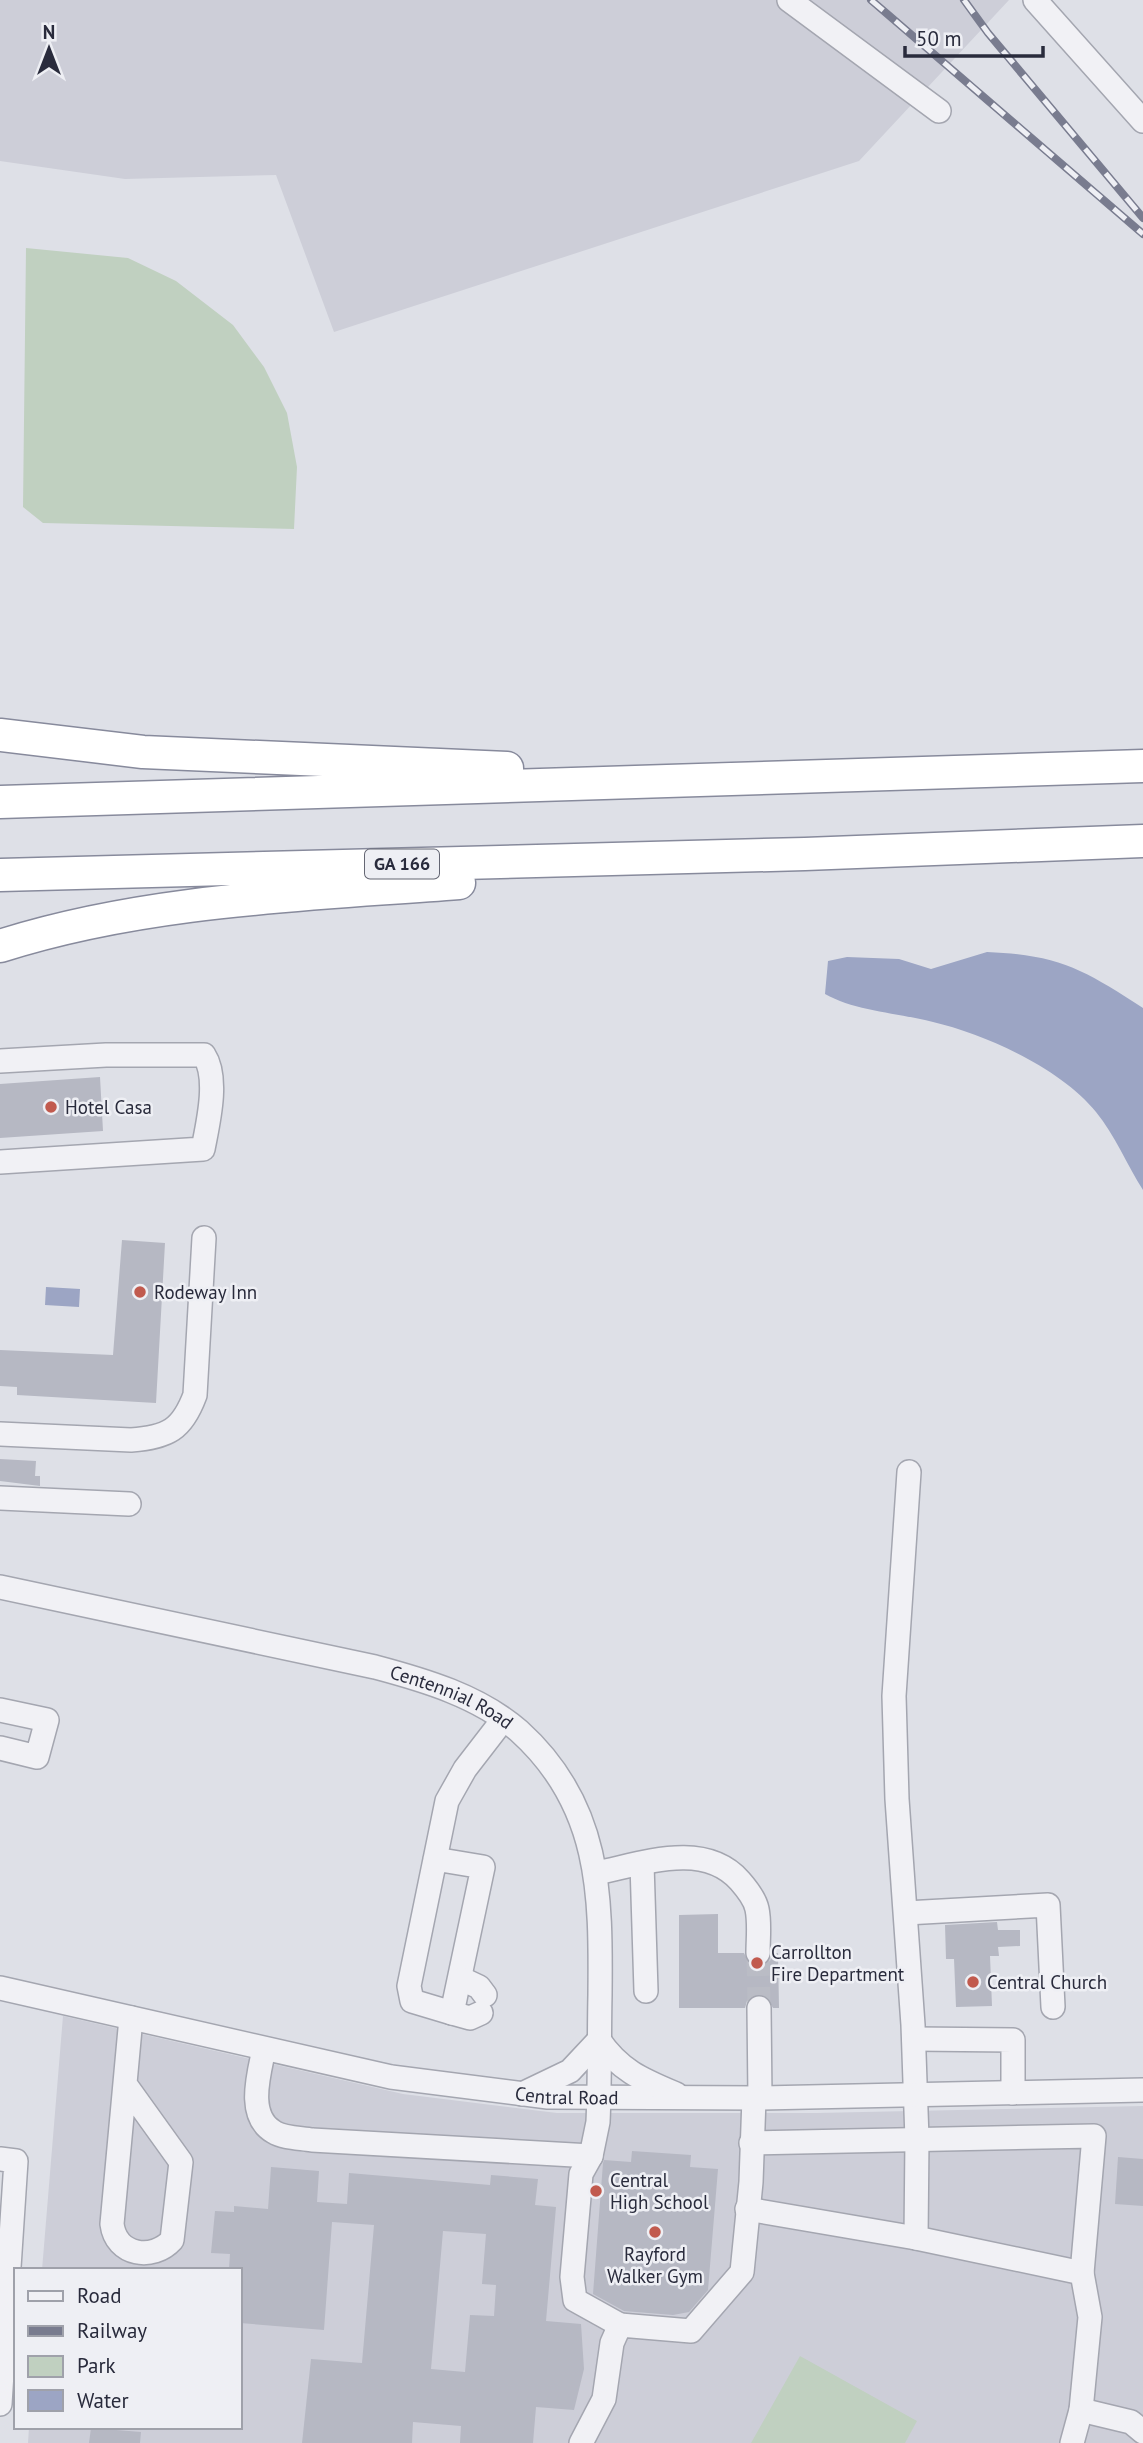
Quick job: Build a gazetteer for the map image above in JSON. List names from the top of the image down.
{
  "streets": {
    "highway": ["GA 166"],
    "street": ["Centennial Road", "Central Road"]
  },
  "crossings": [
    ["Centennial Road", "Central Road"]
  ],
  "places": [
    "Hotel Casa",
    "Rodeway Inn",
    "Carrollton Fire Department",
    "Central Church",
    "Central High School",
    "Rayford Walker Gym"
  ],
  "legend": [
    "Road",
    "Railway",
    "Park",
    "Water"
  ],
  "scale_bar": "50 m",
  "north": "top"
}
